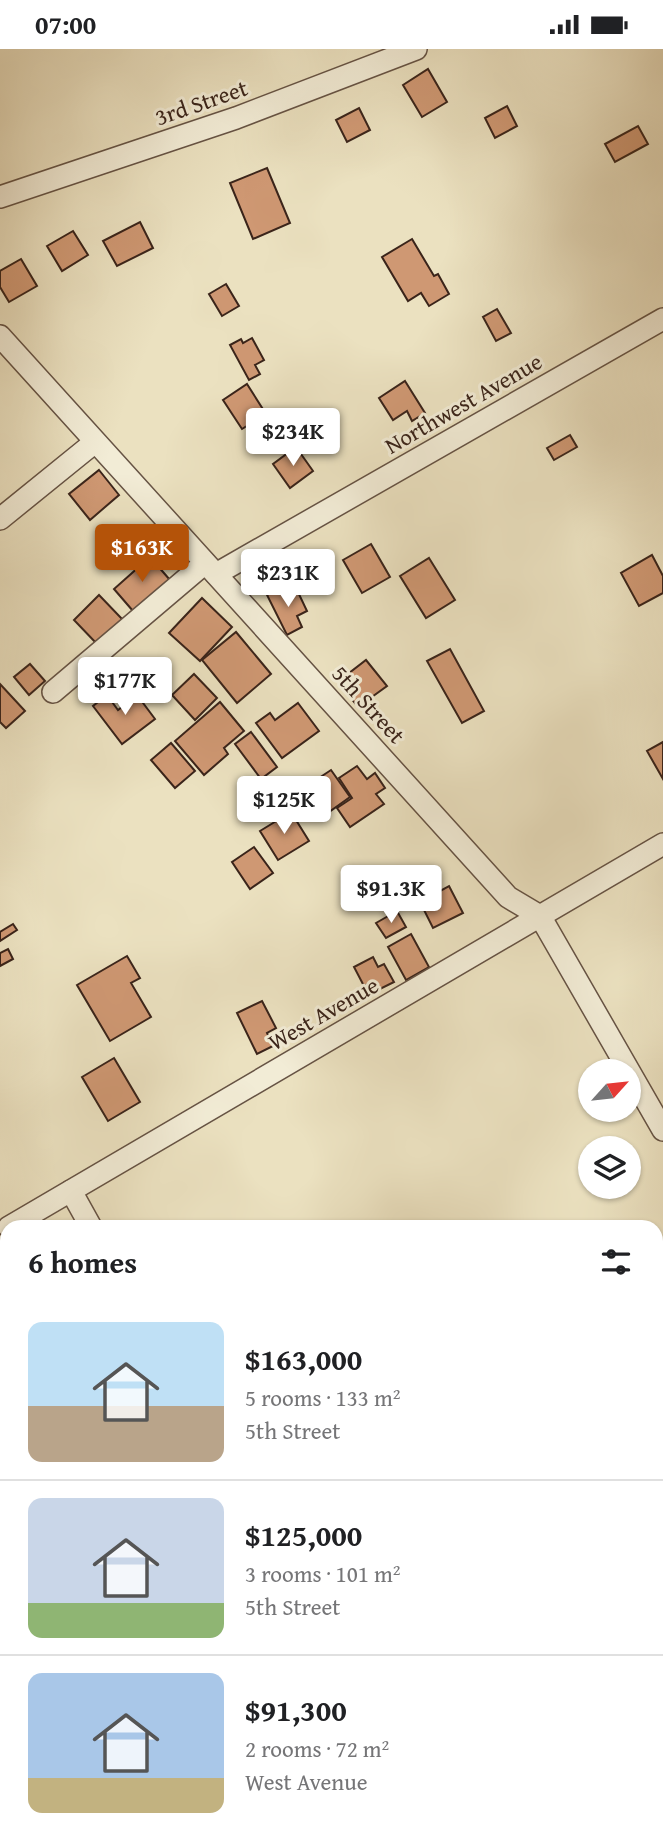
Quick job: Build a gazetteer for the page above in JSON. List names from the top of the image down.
{
  "streets": {
    "street": [
      "3rd Street",
      "Northwest Avenue",
      "5th Street",
      "West Avenue"
    ]
  },
  "crossings": [
    ["Northwest Avenue", "5th Street"],
    ["5th Street", "West Avenue"]
  ],
  "north": "top right",
  "page": {
    "status": "07:00",
    "price": [
      "$234K",
      "$163K",
      "$231K",
      "$177K",
      "$125K",
      "$91.3K"
    ],
    "heading": "6 homes",
    "list": [
      {
        "name": "$163,000",
        "note": "5 rooms · 133 m² · 5th Street"
      },
      {
        "name": "$125,000",
        "note": "3 rooms · 101 m² · 5th Street"
      },
      {
        "name": "$91,300",
        "note": "2 rooms · 72 m² · West Avenue"
      }
    ]
  }
}
